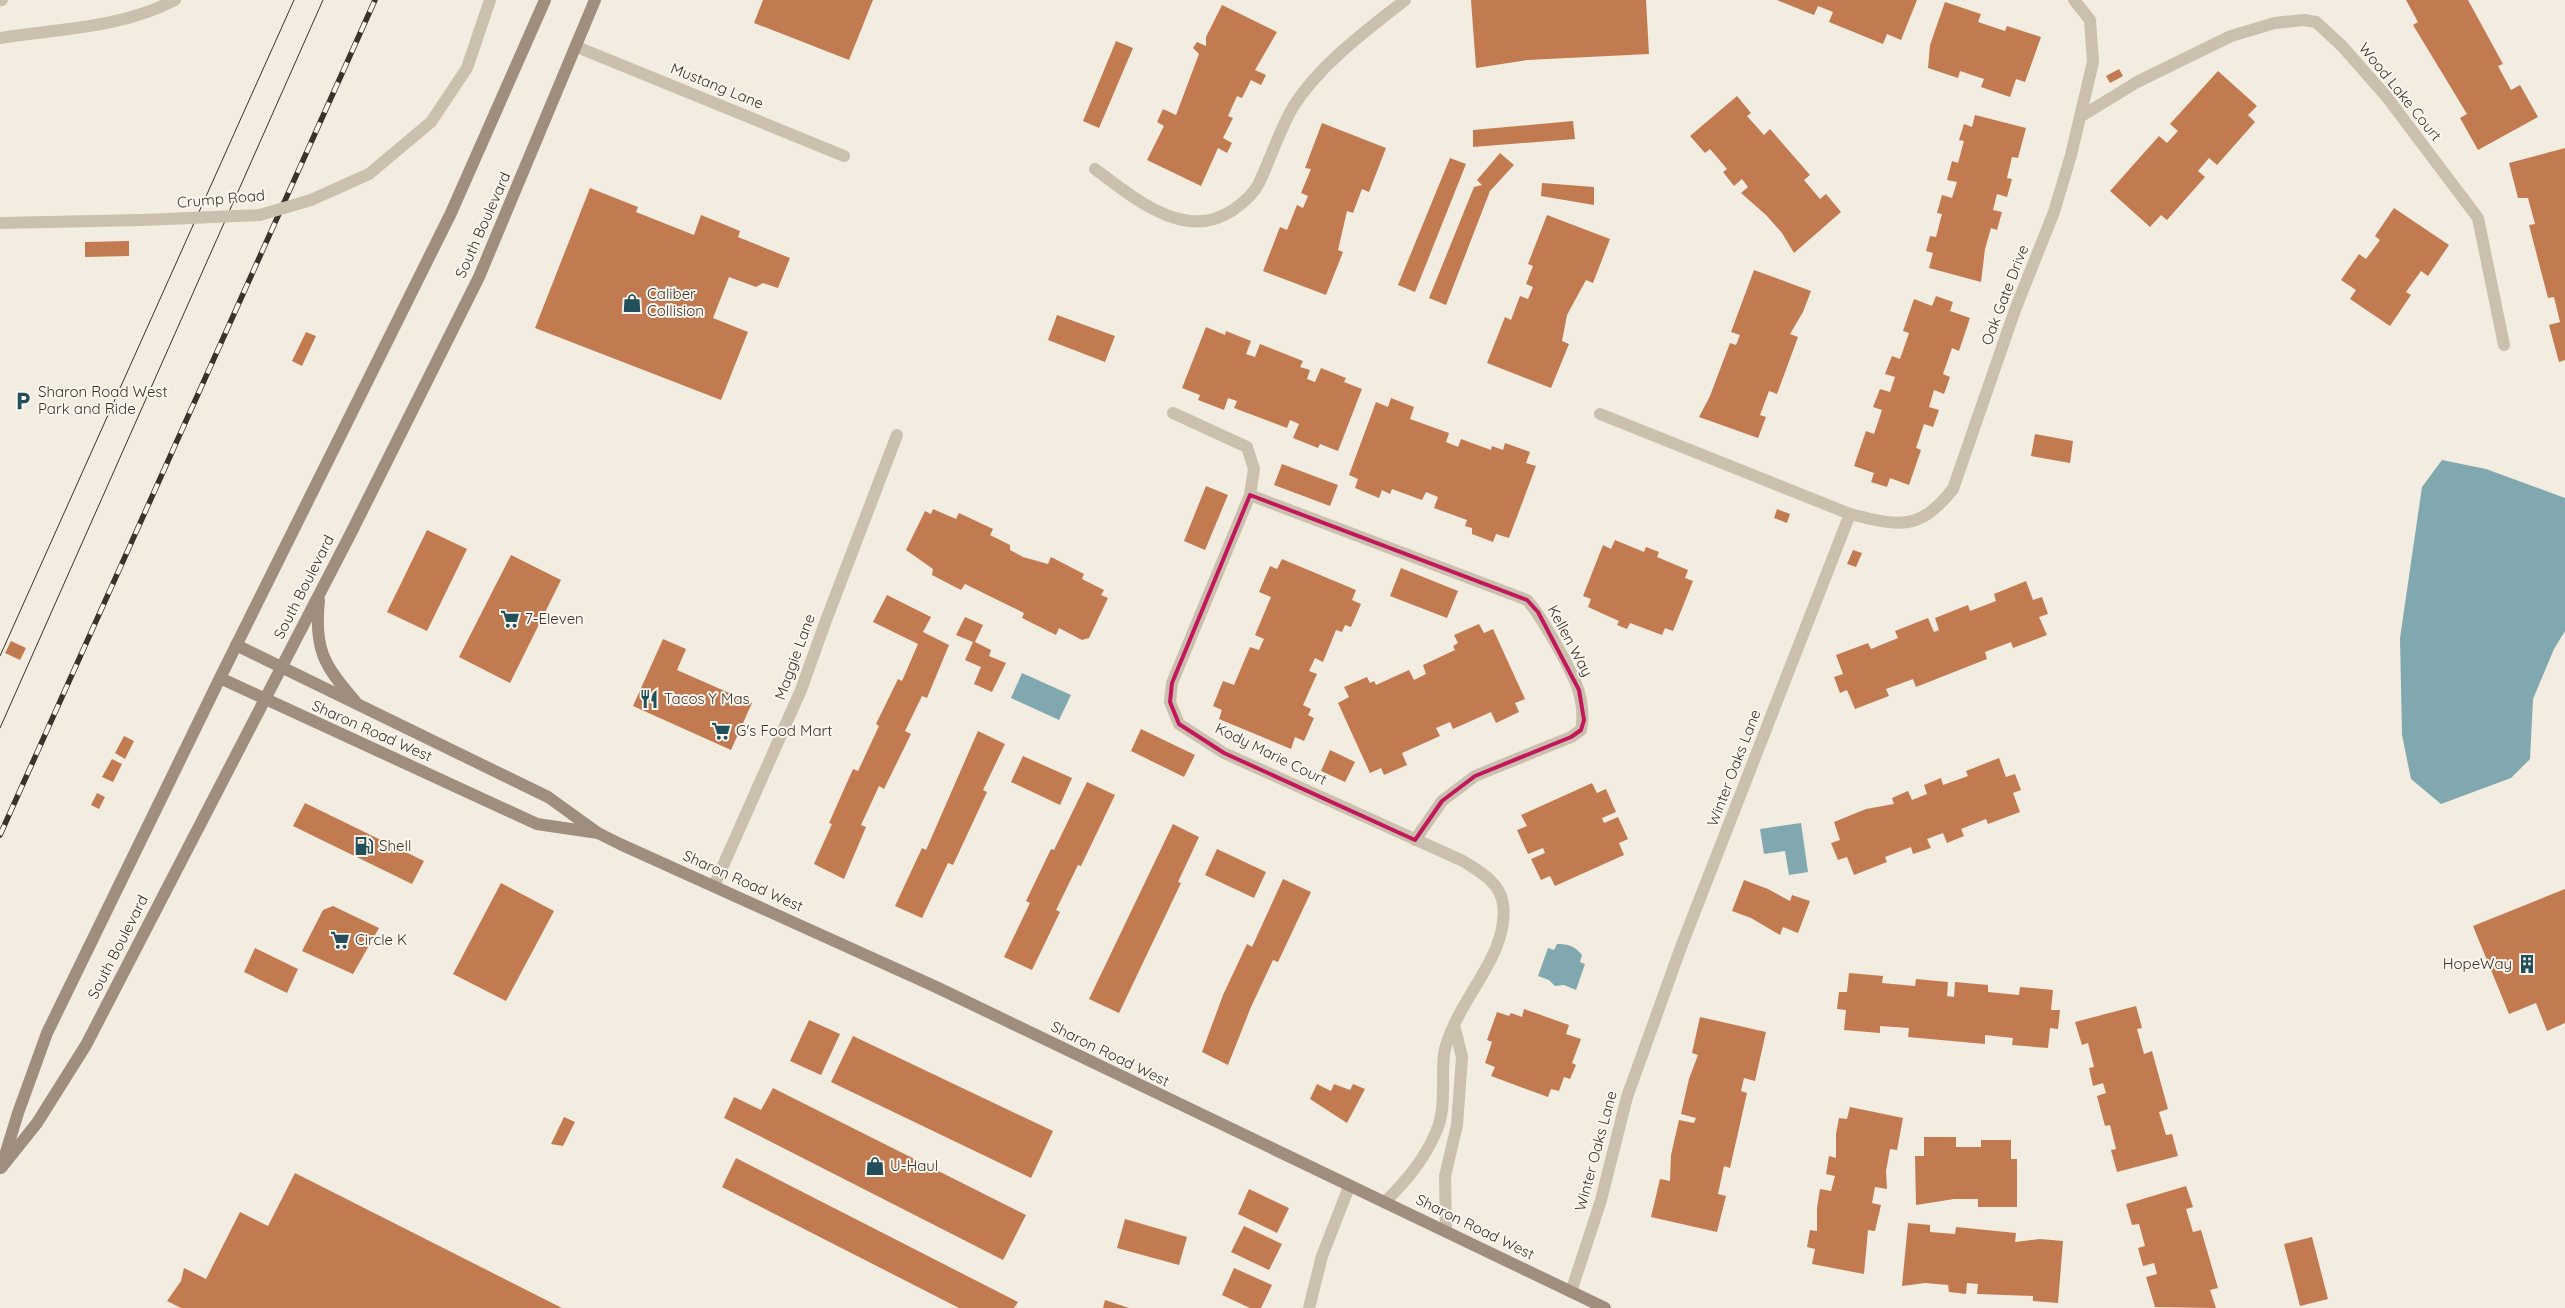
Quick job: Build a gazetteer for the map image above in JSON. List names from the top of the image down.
{
  "streets": {
    "main road": ["South Boulevard", "Sharon Road West"],
    "street": [
      "Mustang Lane",
      "Wood Lake Court",
      "Crump Road",
      "Oak Gate Drive",
      "Kellen Way",
      "Maggie Lane",
      "Kody Marie Court",
      "Winter Oaks Lane"
    ]
  },
  "crossings": [
    ["Mustang Lane", "South Boulevard"],
    ["Wood Lake Court", "Oak Gate Drive"],
    ["South Boulevard", "Sharon Road West"],
    ["Oak Gate Drive", "Winter Oaks Lane"],
    ["Kellen Way", "Kody Marie Court"],
    ["Maggie Lane", "Sharon Road West"],
    ["Sharon Road West", "Kody Marie Court"],
    ["Sharon Road West", "Winter Oaks Lane"]
  ],
  "places": {
    "shop": ["Caliber Collision", "U-Haul"],
    "parking": ["Sharon Road West Park and Ride"],
    "supermarket": ["7-Eleven", "G's Food Mart", "Circle K"],
    "restaurant": ["Tacos Y Mas"],
    "fuel station": ["Shell"],
    "building": ["HopeWay"]
  }
}
